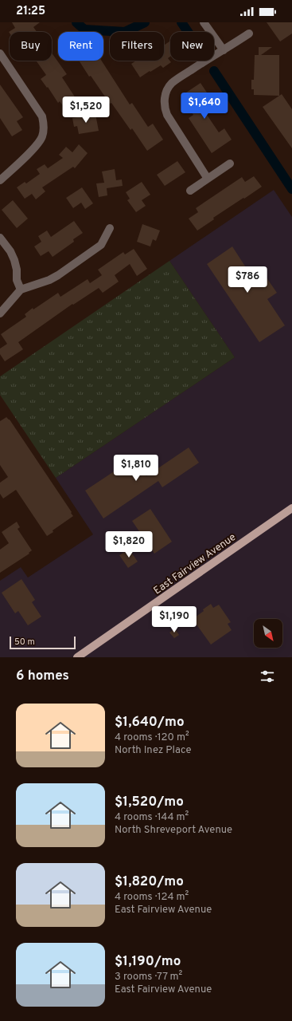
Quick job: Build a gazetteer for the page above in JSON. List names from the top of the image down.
{
  "streets": {
    "main road": ["East Fairview Avenue"]
  },
  "scale_bar": "50 m",
  "north": "bottom right",
  "page": {
    "status": "21:25",
    "chip": [
      "Buy",
      "Rent",
      "Filters",
      "New"
    ],
    "price": [
      "$1,640",
      "$1,520",
      "$786",
      "$1,810",
      "$1,820",
      "$1,190"
    ],
    "scale": "50 m",
    "heading": "6 homes",
    "list": [
      {
        "name": "$1,640/mo",
        "note": "4 rooms · 120 m² · North Inez Place"
      },
      {
        "name": "$1,520/mo",
        "note": "4 rooms · 144 m² · North Shreveport Avenue"
      },
      {
        "name": "$1,820/mo",
        "note": "4 rooms · 124 m² · East Fairview Avenue"
      },
      {
        "name": "$1,190/mo",
        "note": "3 rooms · 77 m² · East Fairview Avenue"
      }
    ]
  }
}
